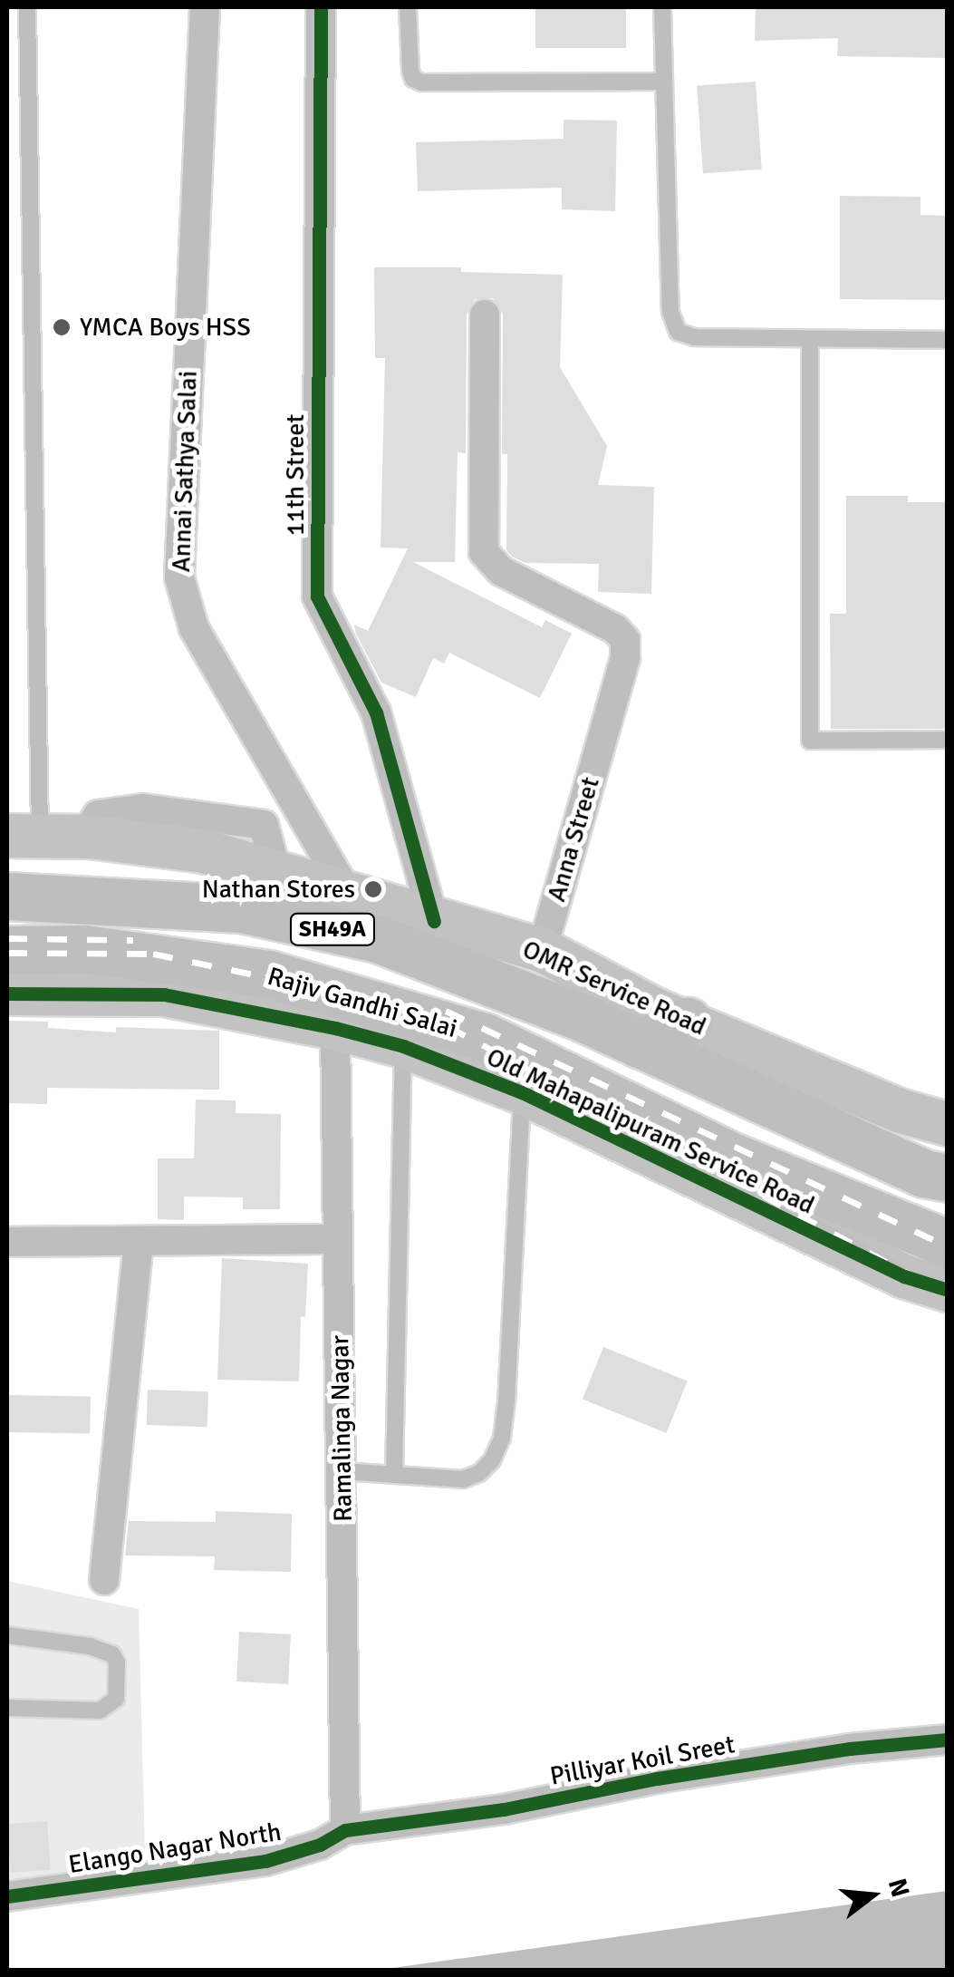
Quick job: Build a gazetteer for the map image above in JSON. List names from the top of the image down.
{
  "streets": {
    "main road": ["SH49A", "Rajiv Gandhi Salai"],
    "street": [
      "Annai Sathya Salai",
      "11th Street",
      "Anna Street",
      "OMR Service Road",
      "Old Mahapalipuram Service Road",
      "Ramalinga Nagar",
      "Pilliyar Koil Sreet",
      "Elango Nagar North"
    ]
  },
  "crossings": [
    ["Annai Sathya Salai", "OMR Service Road"],
    ["11th Street", "OMR Service Road"],
    ["Anna Street", "OMR Service Road"],
    ["Rajiv Gandhi Salai", "Ramalinga Nagar"],
    ["Ramalinga Nagar", "Pilliyar Koil Sreet"],
    ["Ramalinga Nagar", "Elango Nagar North"],
    ["Pilliyar Koil Sreet", "Elango Nagar North"]
  ],
  "places": ["YMCA Boys HSS", "Nathan Stores"],
  "north": "right"
}
